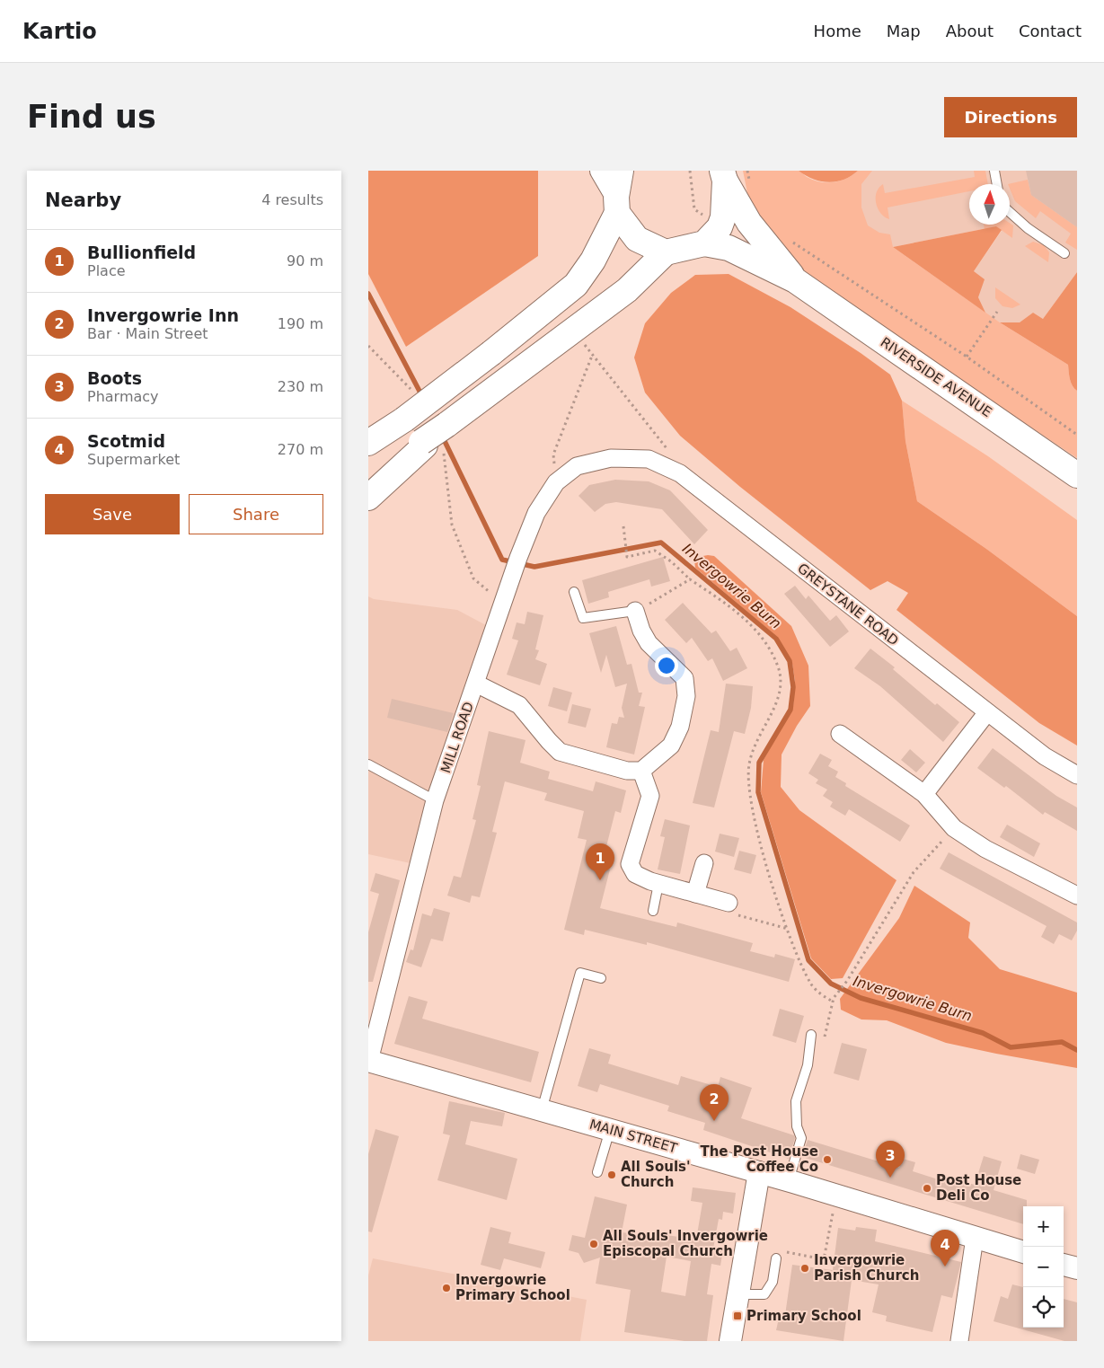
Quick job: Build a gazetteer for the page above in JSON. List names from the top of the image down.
{
  "streets": {
    "main road": ["RIVERSIDE AVENUE"],
    "street": ["GREYSTANE ROAD", "MILL ROAD", "MAIN STREET"]
  },
  "crossings": [
    ["GREYSTANE ROAD", "MILL ROAD"],
    ["MILL ROAD", "MAIN STREET"]
  ],
  "water": ["Invergowrie Burn"],
  "places": {
    "other": [
      "The Post House Coffee Co",
      "All Souls' Church",
      "Post House Deli Co",
      "All Souls' Invergowrie Episcopal Church",
      "Invergowrie Parish Church",
      "Invergowrie Primary School"
    ],
    "transit": ["Primary School"]
  },
  "north": "top",
  "page": {
    "header": "Kartio",
    "nav": [
      "Home",
      "Map",
      "About",
      "Contact"
    ],
    "buttons": [
      "Directions",
      ["Save", "Share"]
    ],
    "title": "Find us",
    "heading": ["Nearby", "4 results"],
    "list": [
      {
        "mark": "1",
        "name": "Bullionfield",
        "note": "Place",
        "value": "90 m"
      },
      {
        "mark": "2",
        "name": "Invergowrie Inn",
        "note": "Bar · Main Street",
        "value": "190 m"
      },
      {
        "mark": "3",
        "name": "Boots",
        "note": "Pharmacy",
        "value": "230 m"
      },
      {
        "mark": "4",
        "name": "Scotmid",
        "note": "Supermarket",
        "value": "270 m"
      }
    ],
    "pins": [
      "1",
      "2",
      "3",
      "4"
    ],
    "map_buttons": ["+", "−"]
  }
}
